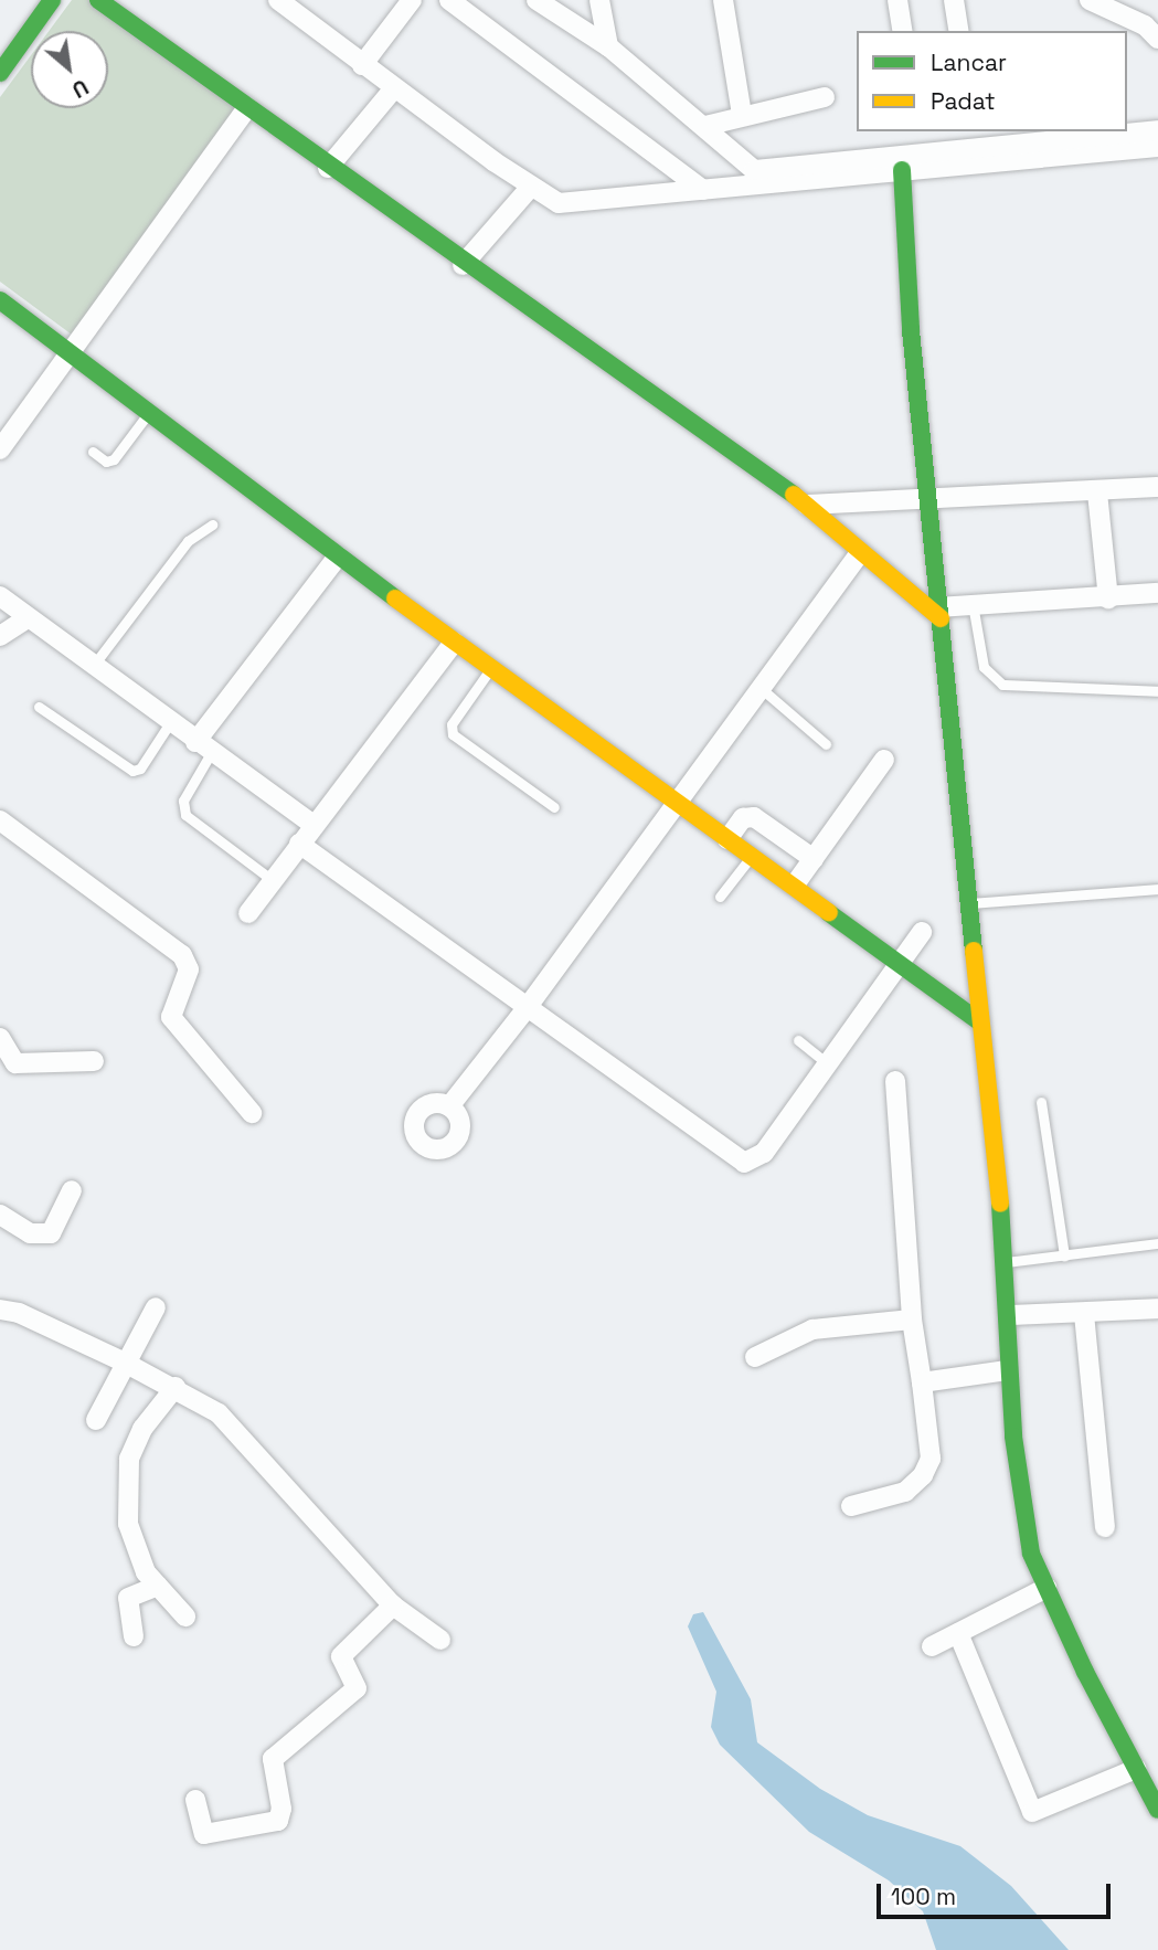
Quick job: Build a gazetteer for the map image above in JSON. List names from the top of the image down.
{
  "legend": ["Lancar", "Padat"],
  "scale_bar": "100 m",
  "north": "bottom right"
}
